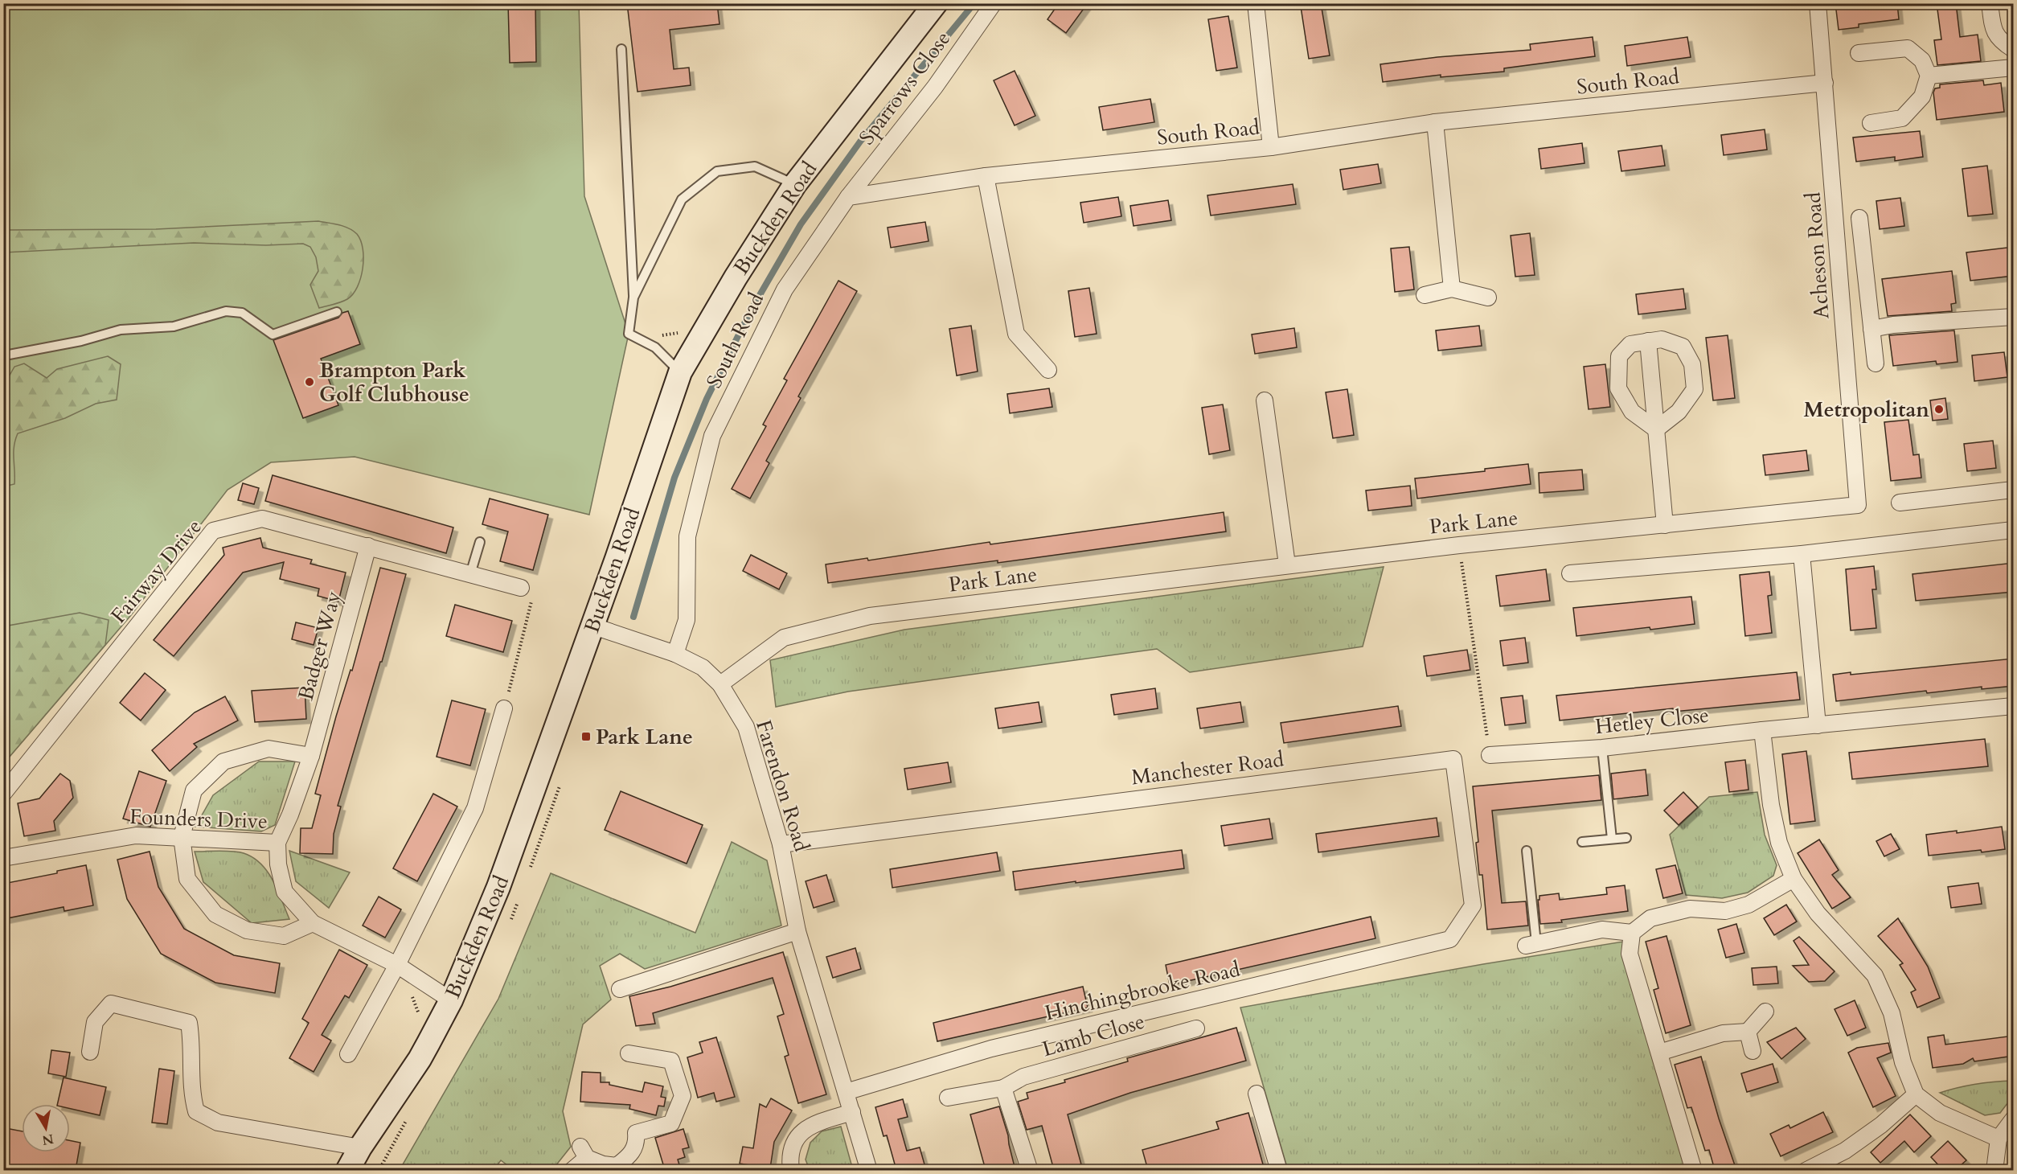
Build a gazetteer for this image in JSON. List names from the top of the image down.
{
  "streets": {
    "main road": ["Buckden Road"],
    "street": [
      "South Road",
      "Sparrows Close",
      "Acheson Road",
      "Park Lane",
      "Fairway Drive",
      "Badger Way",
      "Hetley Close",
      "Manchester Road",
      "Farendon Road",
      "Founders Drive",
      "Hinchingbrooke Road",
      "Lamb Close"
    ]
  },
  "crossings": [
    ["South Road", "Sparrows Close"],
    ["South Road", "Acheson Road"],
    ["South Road", "Farendon Road"],
    ["Buckden Road", "Badger Way"],
    ["Buckden Road", "Farendon Road"],
    ["Acheson Road", "Park Lane"],
    ["Park Lane", "Farendon Road"],
    ["Fairway Drive", "Badger Way"],
    ["Badger Way", "Founders Drive"],
    ["Manchester Road", "Farendon Road"],
    ["Manchester Road", "Hinchingbrooke Road"],
    ["Farendon Road", "Hinchingbrooke Road"]
  ],
  "places": {
    "other": ["Brampton Park Golf Clubhouse", "Metropolitan"],
    "transit": ["Park Lane"]
  },
  "north": "bottom"
}
